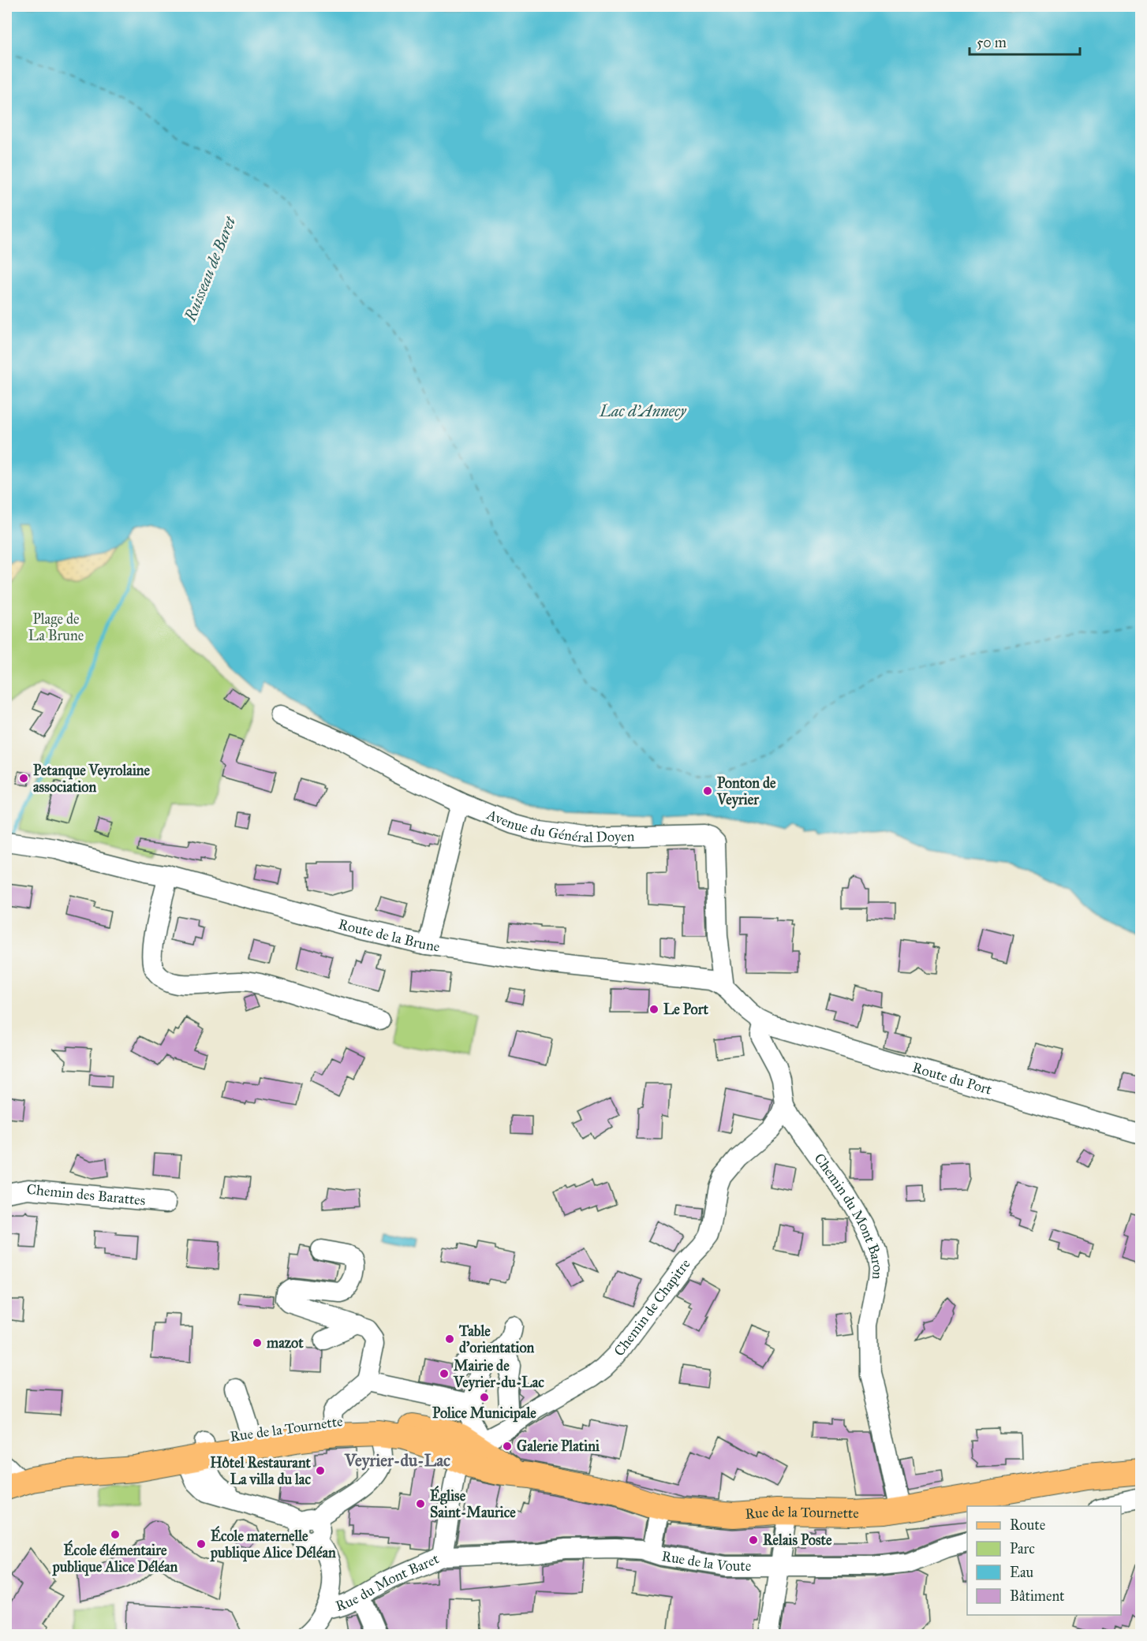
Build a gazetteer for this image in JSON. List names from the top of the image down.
{
  "streets": {
    "main road": ["Rue de la Tournette"],
    "street": [
      "Avenue du Général Doyen",
      "Route de la Brune",
      "Route du Port",
      "Chemin des Barattes",
      "Chemin du Mont Baron",
      "Chemin de Chapitre",
      "Rue de la Voute",
      "Rue du Mont Baret"
    ]
  },
  "crossings": [
    ["Avenue du Général Doyen", "Route de la Brune"],
    ["Route de la Brune", "Route du Port"],
    ["Route de la Brune", "Chemin du Mont Baron"],
    ["Route du Port", "Chemin du Mont Baron"],
    ["Chemin du Mont Baron", "Chemin de Chapitre"],
    ["Chemin du Mont Baron", "Rue de la Tournette"],
    ["Chemin de Chapitre", "Rue de la Tournette"],
    ["Chemin de Chapitre", "Rue du Mont Baret"],
    ["Rue de la Tournette", "Rue du Mont Baret"],
    ["Rue de la Voute", "Rue du Mont Baret"]
  ],
  "districts": ["Veyrier-du-Lac"],
  "water": ["Ruisseau de Baret", "Lac d'Annecy"],
  "parks": ["Plage de La Brune"],
  "places": [
    "Petanque Veyrolaine association",
    "Ponton de Veyrier",
    "Le Port",
    "Table d'orientation",
    "mazot",
    "Mairie de Veyrier-du-Lac",
    "Police Municipale",
    "Galerie Platini",
    "Hôtel Restaurant La villa du lac",
    "Église Saint-Maurice",
    "École élémentaire publique Alice Déléan",
    "Relais Poste",
    "École maternelle publique Alice Déléan"
  ],
  "legend": [
    "Route",
    "Parc",
    "Eau",
    "Bâtiment"
  ],
  "scale_bar": "50 m"
}
